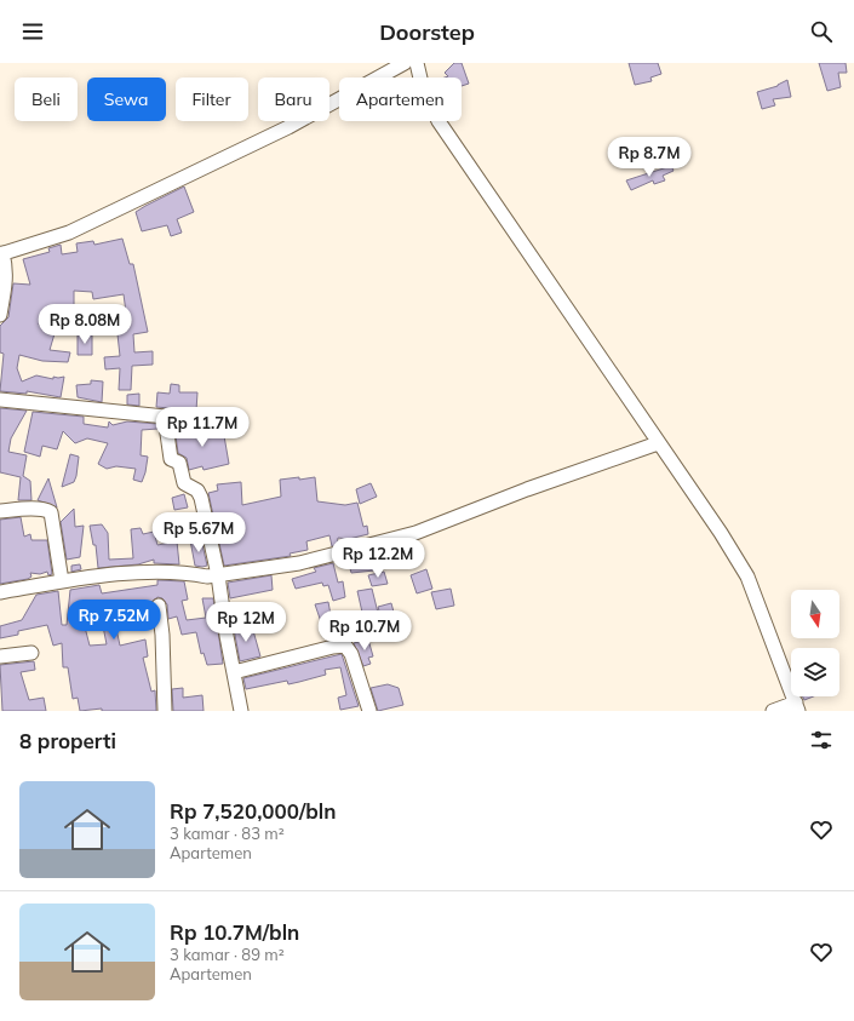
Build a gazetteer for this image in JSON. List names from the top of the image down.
{
  "north": "bottom",
  "page": {
    "header": "Doorstep",
    "chip": [
      "Beli",
      "Sewa",
      "Filter",
      "Baru",
      "Apartemen"
    ],
    "price": [
      "Rp 8.7M",
      "Rp 8.08M",
      "Rp 11.7M",
      "Rp 5.67M",
      "Rp 12.2M",
      "Rp 7.52M",
      "Rp 12M",
      "Rp 10.7M"
    ],
    "heading": "8 properti",
    "list": [
      {
        "name": "Rp 7,520,000/bln",
        "note": "3 kamar · 83 m² · Apartemen"
      },
      {
        "name": "Rp 10.7M/bln",
        "note": "3 kamar · 89 m² · Apartemen"
      }
    ]
  }
}
